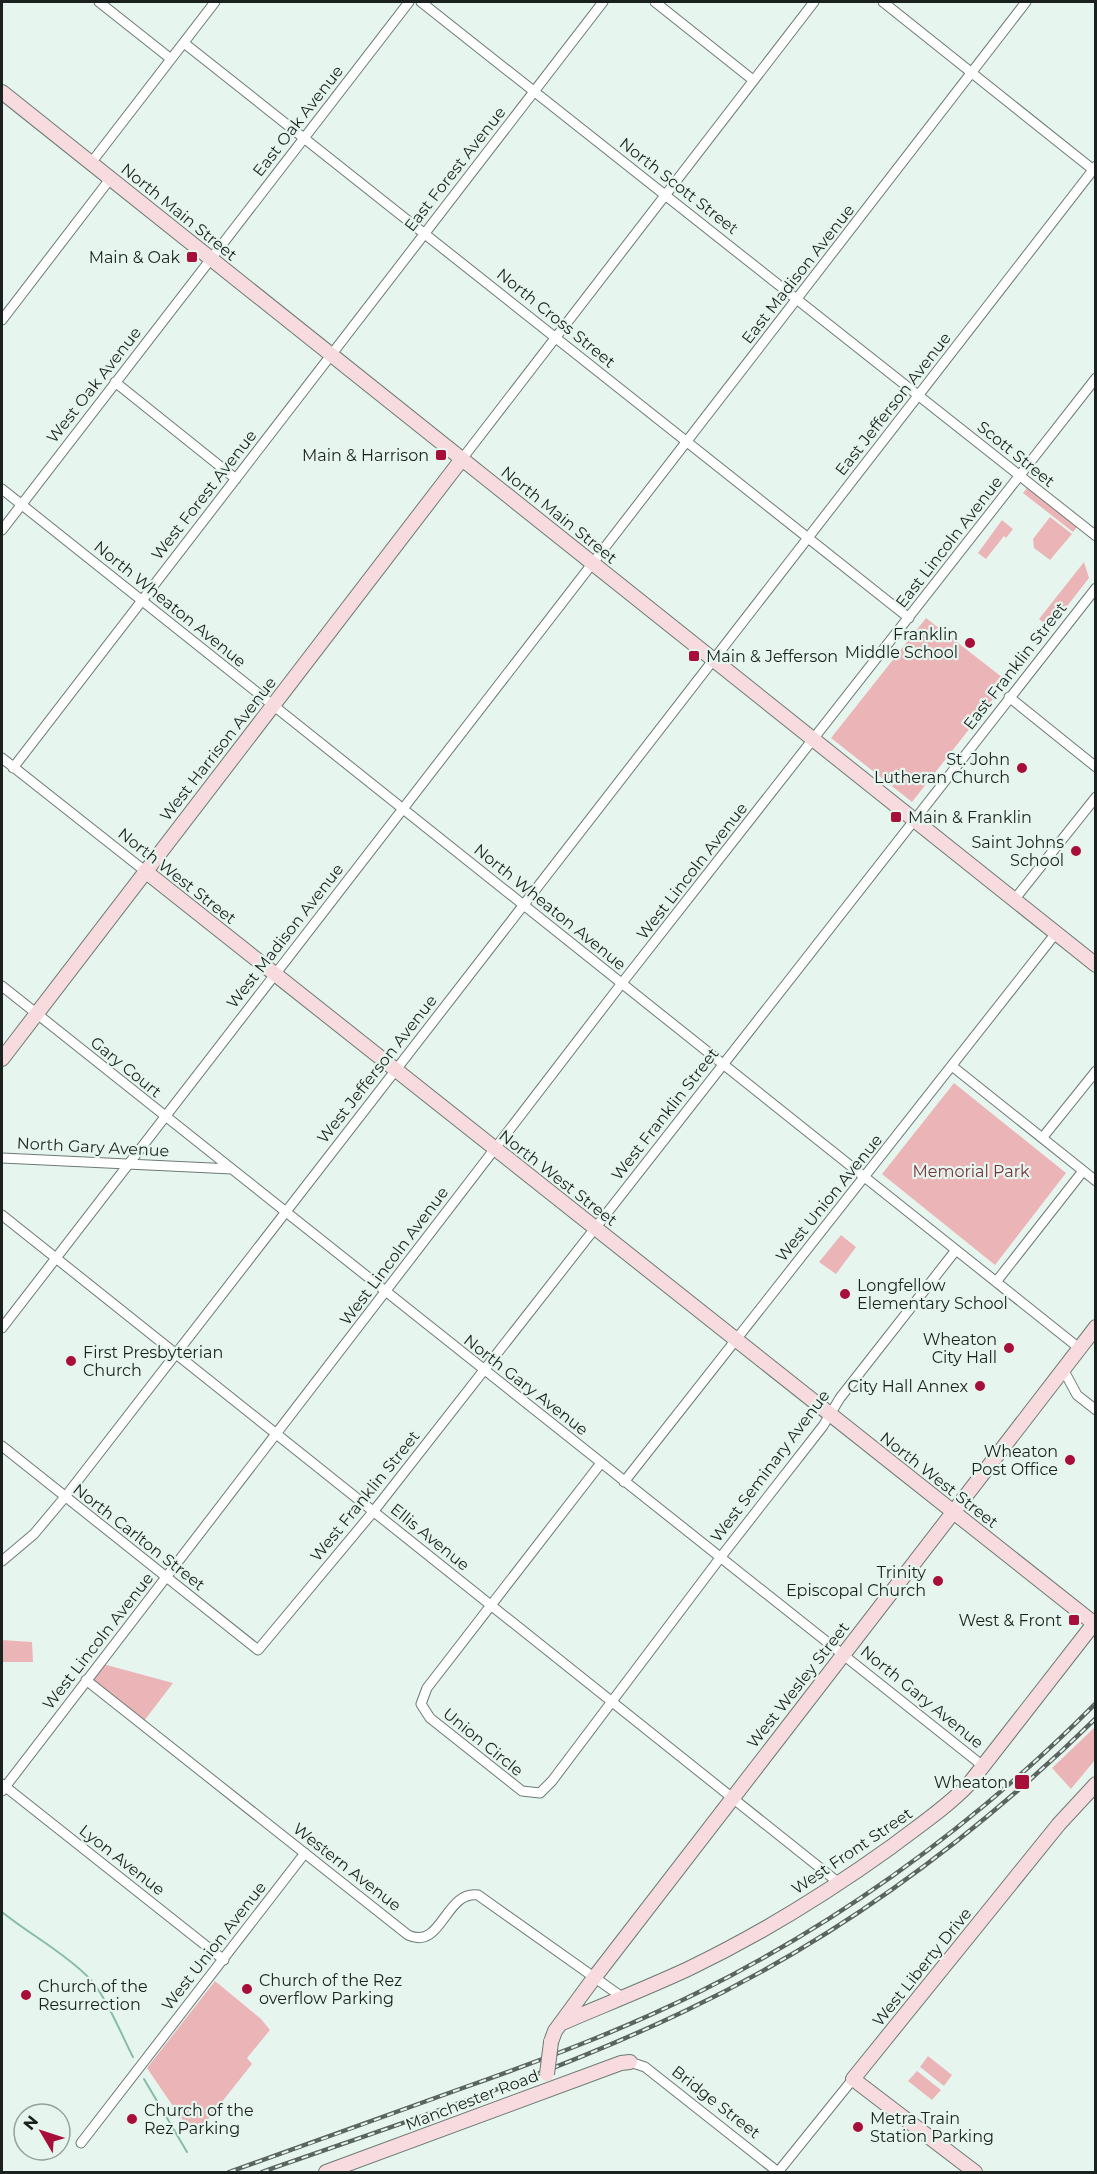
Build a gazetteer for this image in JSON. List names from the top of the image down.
{
  "streets": {
    "street": [
      "East Oak Avenue",
      "East Forest Avenue",
      "North Scott Street",
      "North Main Street",
      "East Madison Avenue",
      "North Cross Street",
      "West Oak Avenue",
      "East Jefferson Avenue",
      "Scott Street",
      "West Forest Avenue",
      "East Lincoln Avenue",
      "North Wheaton Avenue",
      "East Franklin Street",
      "West Harrison Avenue",
      "West Lincoln Avenue",
      "North West Street",
      "West Madison Avenue",
      "Gary Court",
      "West Jefferson Avenue",
      "West Franklin Street",
      "North Gary Avenue",
      "West Union Avenue",
      "West Seminary Avenue",
      "North Carlton Street",
      "Ellis Avenue",
      "West Wesley Street",
      "Union Circle",
      "West Front Street",
      "Lyon Avenue",
      "Western Avenue",
      "West Liberty Drive",
      "Manchester Road",
      "Bridge Street"
    ]
  },
  "crossings": [
    ["East Oak Avenue", "North Main Street"],
    ["East Oak Avenue", "North Cross Street"],
    ["East Oak Avenue", "West Oak Avenue"],
    ["East Forest Avenue", "North Scott Street"],
    ["East Forest Avenue", "North Main Street"],
    ["East Forest Avenue", "North Cross Street"],
    ["East Forest Avenue", "West Forest Avenue"],
    ["North Scott Street", "East Madison Avenue"],
    ["North Scott Street", "East Jefferson Avenue"],
    ["North Scott Street", "Scott Street"],
    ["North Main Street", "East Madison Avenue"],
    ["North Main Street", "West Oak Avenue"],
    ["North Main Street", "East Jefferson Avenue"],
    ["North Main Street", "West Forest Avenue"],
    ["North Main Street", "East Lincoln Avenue"],
    ["North Main Street", "East Franklin Street"],
    ["North Main Street", "West Harrison Avenue"],
    ["North Main Street", "West Lincoln Avenue"],
    ["North Main Street", "West Madison Avenue"],
    ["North Main Street", "West Jefferson Avenue"],
    ["North Main Street", "West Franklin Street"],
    ["North Main Street", "West Union Avenue"],
    ["East Madison Avenue", "North Cross Street"],
    ["East Madison Avenue", "West Madison Avenue"],
    ["North Cross Street", "East Jefferson Avenue"],
    ["North Cross Street", "East Lincoln Avenue"],
    ["West Oak Avenue", "North Wheaton Avenue"],
    ["East Jefferson Avenue", "Scott Street"],
    ["East Jefferson Avenue", "West Jefferson Avenue"],
    ["Scott Street", "East Lincoln Avenue"],
    ["West Forest Avenue", "North Wheaton Avenue"],
    ["West Forest Avenue", "North West Street"],
    ["East Lincoln Avenue", "West Lincoln Avenue"],
    ["North Wheaton Avenue", "West Harrison Avenue"],
    ["North Wheaton Avenue", "West Lincoln Avenue"],
    ["North Wheaton Avenue", "West Madison Avenue"],
    ["North Wheaton Avenue", "West Jefferson Avenue"],
    ["North Wheaton Avenue", "West Franklin Street"],
    ["North Wheaton Avenue", "West Union Avenue"],
    ["North Wheaton Avenue", "West Seminary Avenue"],
    ["North Wheaton Avenue", "West Wesley Street"],
    ["East Franklin Street", "West Franklin Street"],
    ["West Harrison Avenue", "North West Street"],
    ["West Harrison Avenue", "Gary Court"],
    ["West Lincoln Avenue", "North West Street"],
    ["West Lincoln Avenue", "North Gary Avenue"],
    ["West Lincoln Avenue", "North Carlton Street"],
    ["West Lincoln Avenue", "Ellis Avenue"],
    ["West Lincoln Avenue", "Lyon Avenue"],
    ["West Lincoln Avenue", "Western Avenue"],
    ["North West Street", "West Madison Avenue"],
    ["North West Street", "West Jefferson Avenue"],
    ["North West Street", "West Franklin Street"],
    ["North West Street", "West Union Avenue"],
    ["North West Street", "West Seminary Avenue"],
    ["North West Street", "West Wesley Street"],
    ["North West Street", "West Front Street"],
    ["West Madison Avenue", "Gary Court"],
    ["West Madison Avenue", "North Gary Avenue"],
    ["West Madison Avenue", "Ellis Avenue"],
    ["Gary Court", "North Gary Avenue"],
    ["West Jefferson Avenue", "North Gary Avenue"],
    ["West Jefferson Avenue", "North Carlton Street"],
    ["West Jefferson Avenue", "Ellis Avenue"],
    ["West Franklin Street", "North Gary Avenue"],
    ["West Franklin Street", "North Carlton Street"],
    ["West Franklin Street", "Ellis Avenue"],
    ["North Gary Avenue", "West Union Avenue"],
    ["North Gary Avenue", "West Seminary Avenue"],
    ["North Gary Avenue", "West Wesley Street"],
    ["North Gary Avenue", "West Front Street"],
    ["West Union Avenue", "Lyon Avenue"],
    ["West Union Avenue", "Western Avenue"],
    ["West Seminary Avenue", "Ellis Avenue"],
    ["West Seminary Avenue", "Union Circle"],
    ["Ellis Avenue", "West Wesley Street"],
    ["Ellis Avenue", "Union Circle"],
    ["Ellis Avenue", "West Front Street"],
    ["West Wesley Street", "West Front Street"],
    ["West Wesley Street", "Western Avenue"],
    ["West Liberty Drive", "Bridge Street"],
    ["Manchester Road", "Bridge Street"]
  ],
  "parks": ["Memorial Park"],
  "places": {
    "transit": [
      "Main & Oak",
      "Main & Harrison",
      "Main & Jefferson",
      "Main & Franklin",
      "West & Front",
      "Wheaton"
    ],
    "other": [
      "Franklin Middle School",
      "St. John Lutheran Church",
      "Saint Johns School",
      "Longfellow Elementary School",
      "Wheaton City Hall",
      "First Presbyterian Church",
      "City Hall Annex",
      "Wheaton Post Office",
      "Trinity Episcopal Church",
      "Church of the Rez overflow Parking",
      "Church of the Resurrection",
      "Church of the Rez Parking",
      "Metra Train Station Parking"
    ]
  },
  "north": "top left"
}
